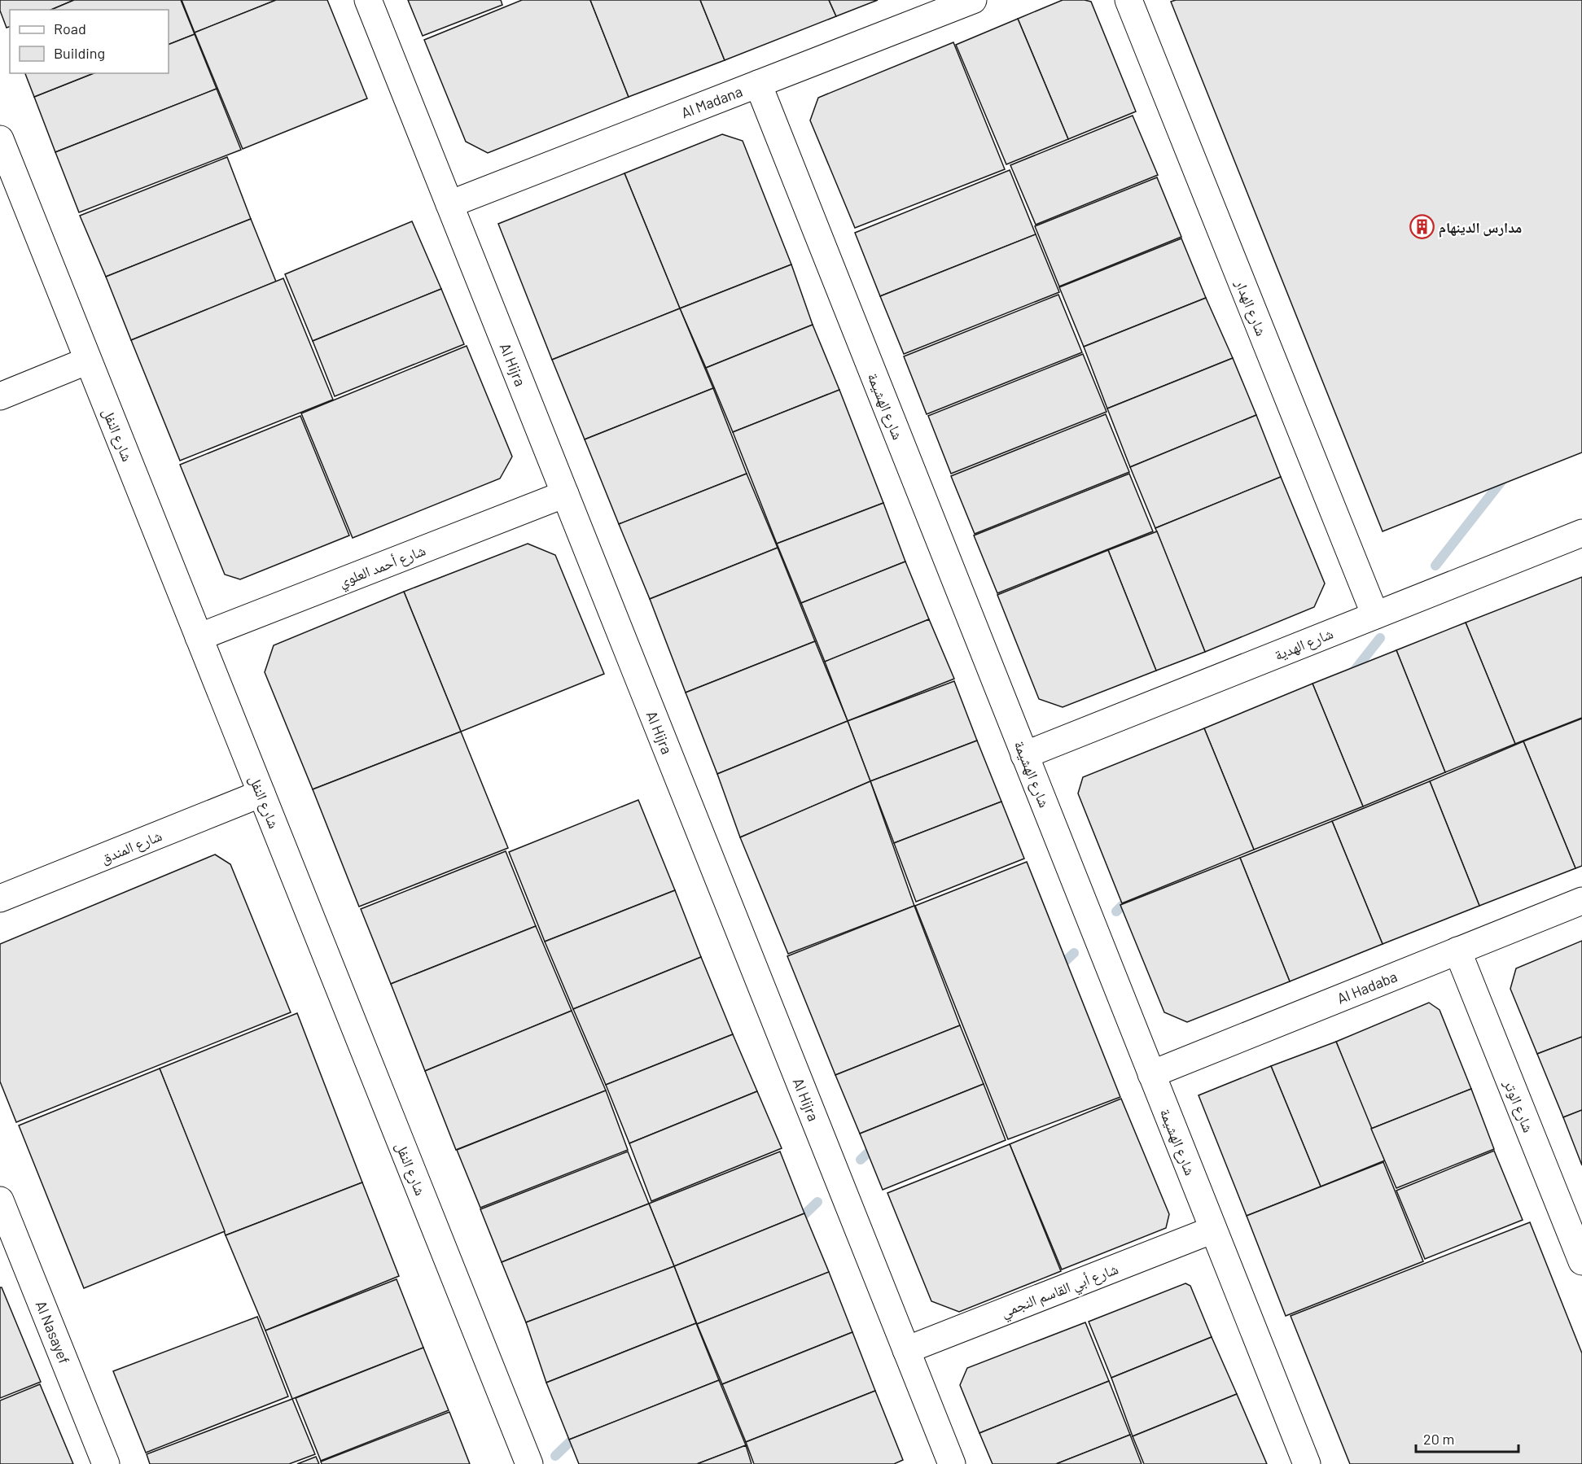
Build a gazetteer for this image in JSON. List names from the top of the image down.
{
  "streets": {
    "street": [
      "Al Madana",
      "شارع الهدار",
      "Al Hijra",
      "شارع الهشيمة",
      "شارع النفل",
      "شارع أحمد العلوي",
      "شارع الهدية",
      "شارع المندق",
      "Al Hadaba",
      "شارع الوتر",
      "شارع أبي القاسم النجمي",
      "Al Nasayef"
    ]
  },
  "crossings": [
    ["Al Madana", "Al Hijra"],
    ["Al Madana", "شارع الهشيمة"],
    ["شارع الهدار", "شارع الهدية"],
    ["Al Hijra", "شارع أحمد العلوي"],
    ["Al Hijra", "شارع أبي القاسم النجمي"],
    ["شارع الهشيمة", "شارع الهدية"],
    ["شارع الهشيمة", "Al Hadaba"],
    ["شارع الهشيمة", "شارع أبي القاسم النجمي"],
    ["شارع النفل", "شارع أحمد العلوي"],
    ["شارع النفل", "شارع المندق"],
    ["Al Hadaba", "شارع الوتر"]
  ],
  "places": {
    "building": ["مدارس الدينهام"]
  },
  "legend": ["Road", "Building"],
  "scale_bar": "20 m"
}
